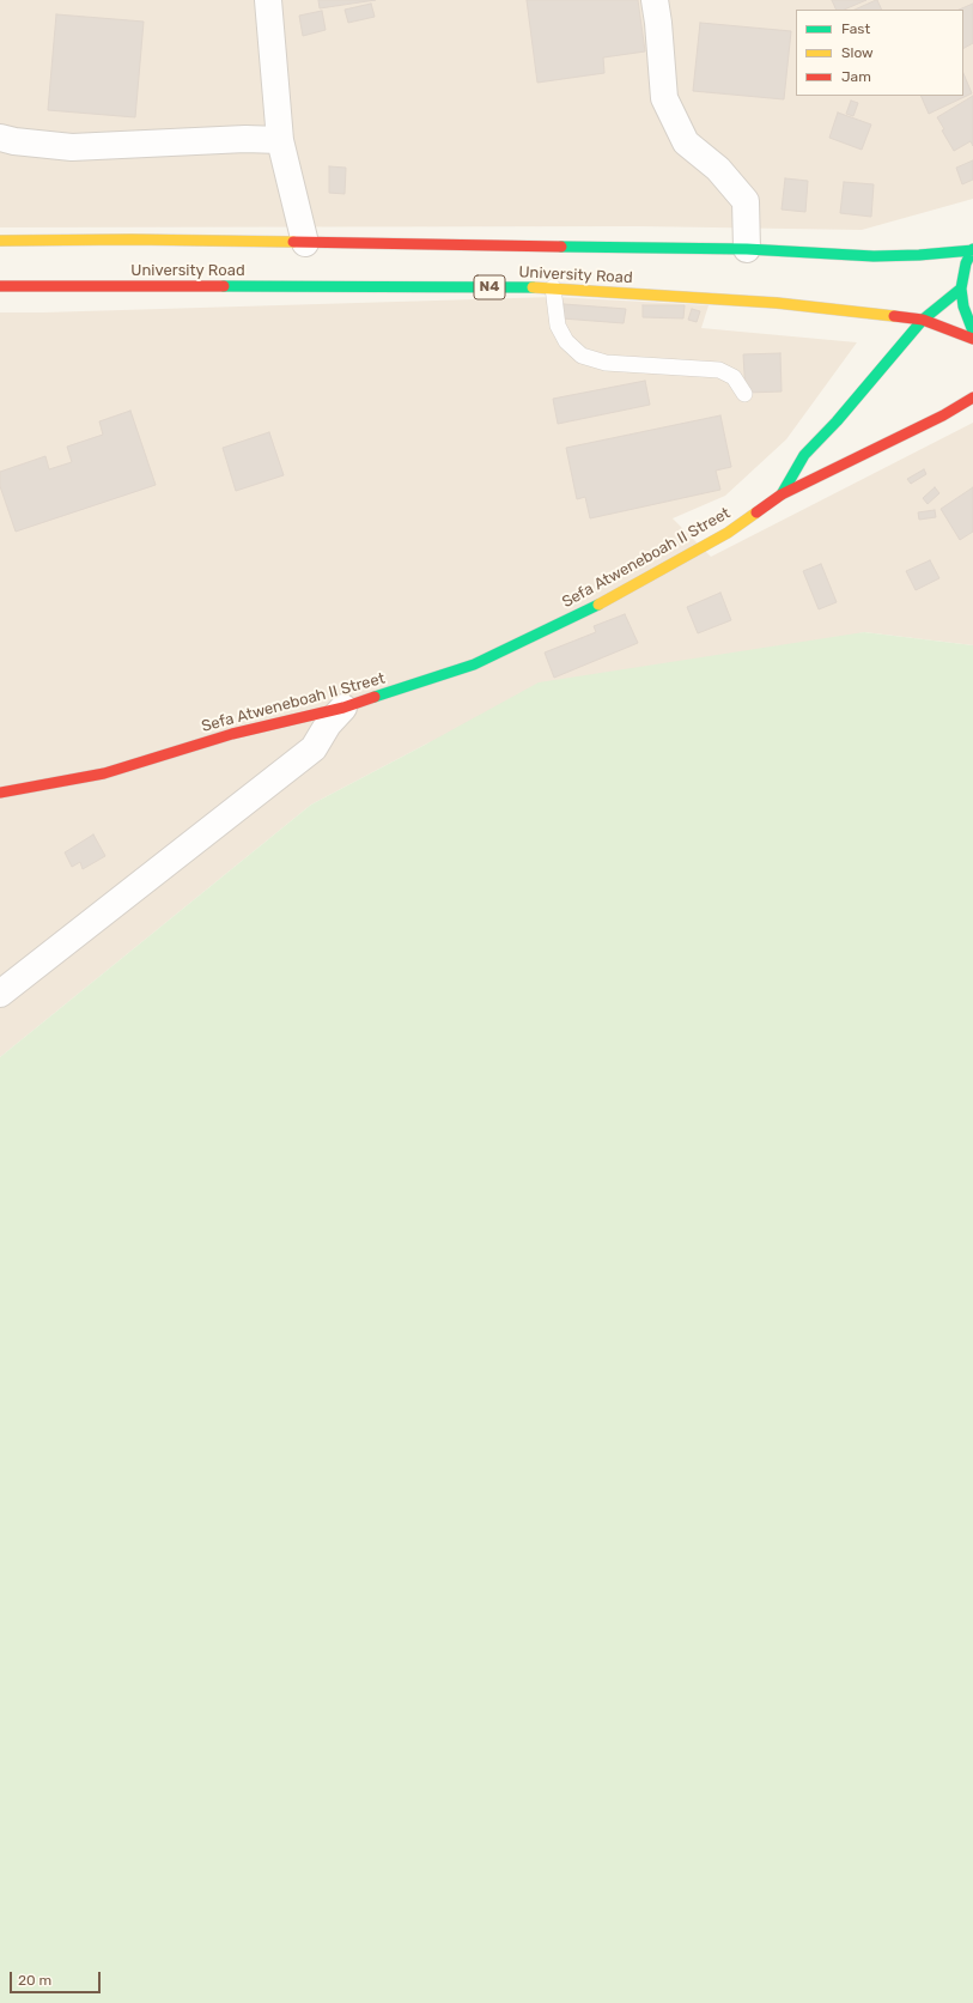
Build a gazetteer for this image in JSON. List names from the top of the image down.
{
  "streets": {
    "main road": ["University Road", "N4", "Sefa Atweneboah II Street"]
  },
  "crossings": [
    ["University Road", "Sefa Atweneboah II Street"]
  ],
  "legend": ["Fast", "Slow", "Jam"],
  "scale_bar": "20 m"
}
